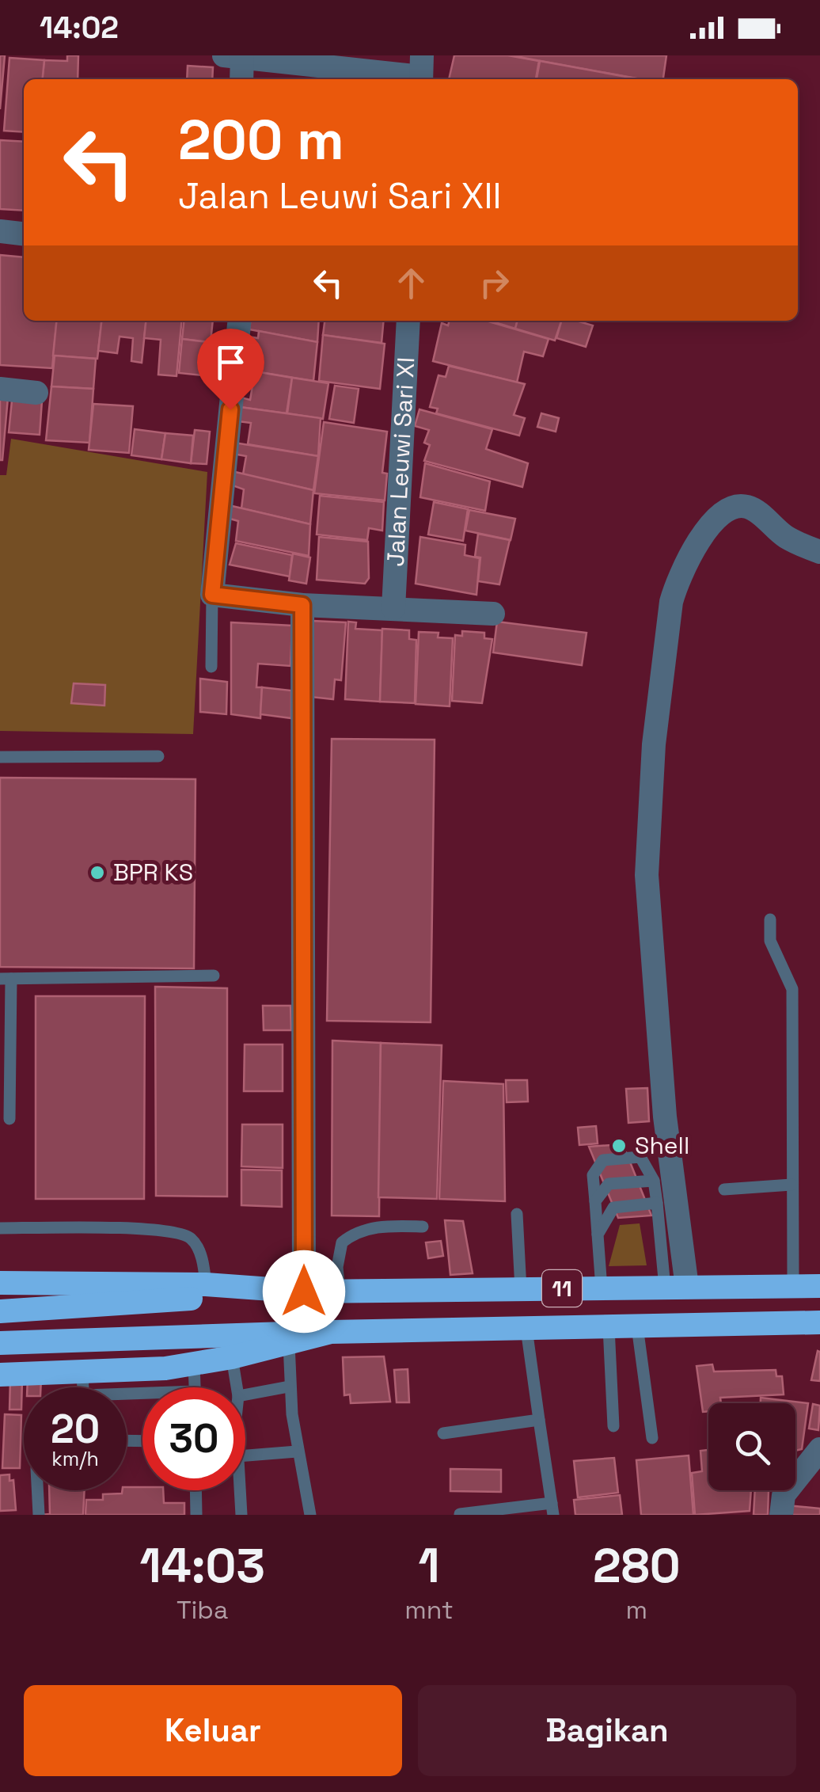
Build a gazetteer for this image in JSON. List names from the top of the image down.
{
  "streets": {
    "highway": ["11"],
    "street": ["Jalan Leuwi Sari XI"]
  },
  "places": ["BPR KS", "Shell"],
  "page": {
    "status": "14:02",
    "turn": ["200 m", "Jalan Leuwi Sari XII"],
    "speed": "20 km/h",
    "limit": "30",
    "eta": [
      "14:03",
      "Tiba",
      "1",
      "mnt",
      "280",
      "m"
    ],
    "buttons": ["Keluar", "Bagikan"]
  }
}
